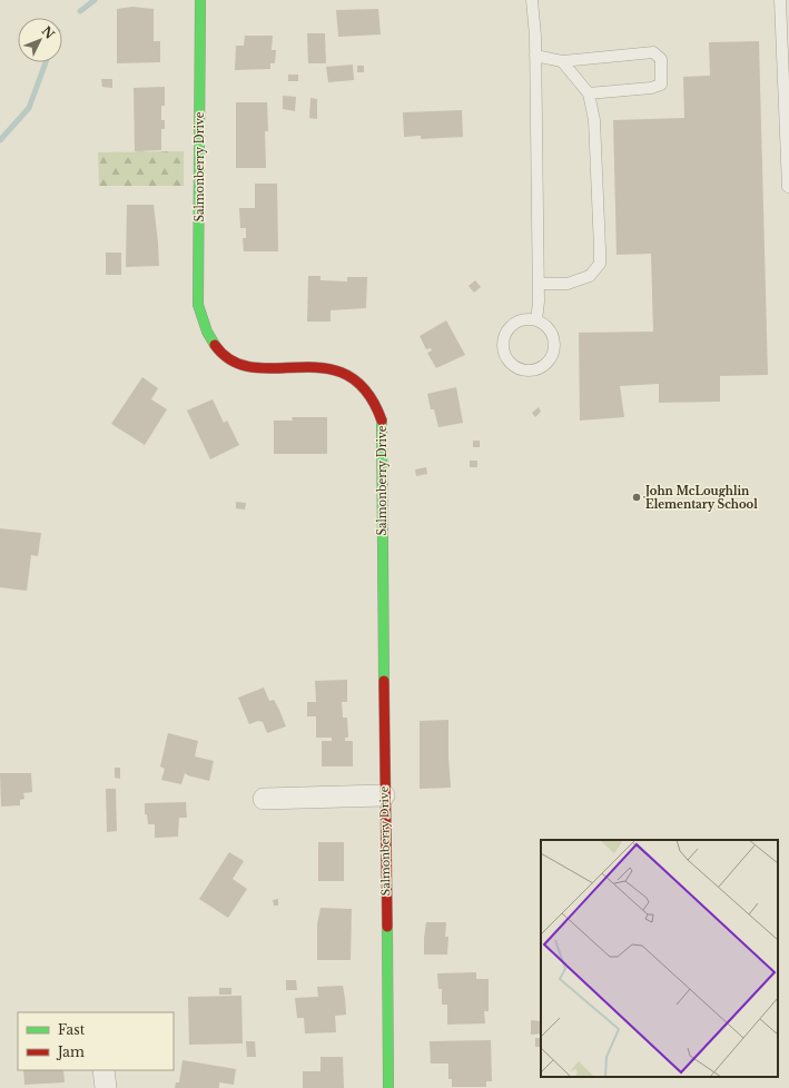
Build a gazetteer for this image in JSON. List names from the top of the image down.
{
  "streets": {
    "street": ["Salmonberry Drive"]
  },
  "places": ["John McLoughlin Elementary School"],
  "legend": ["Fast", "Jam"],
  "north": "top right"
}
